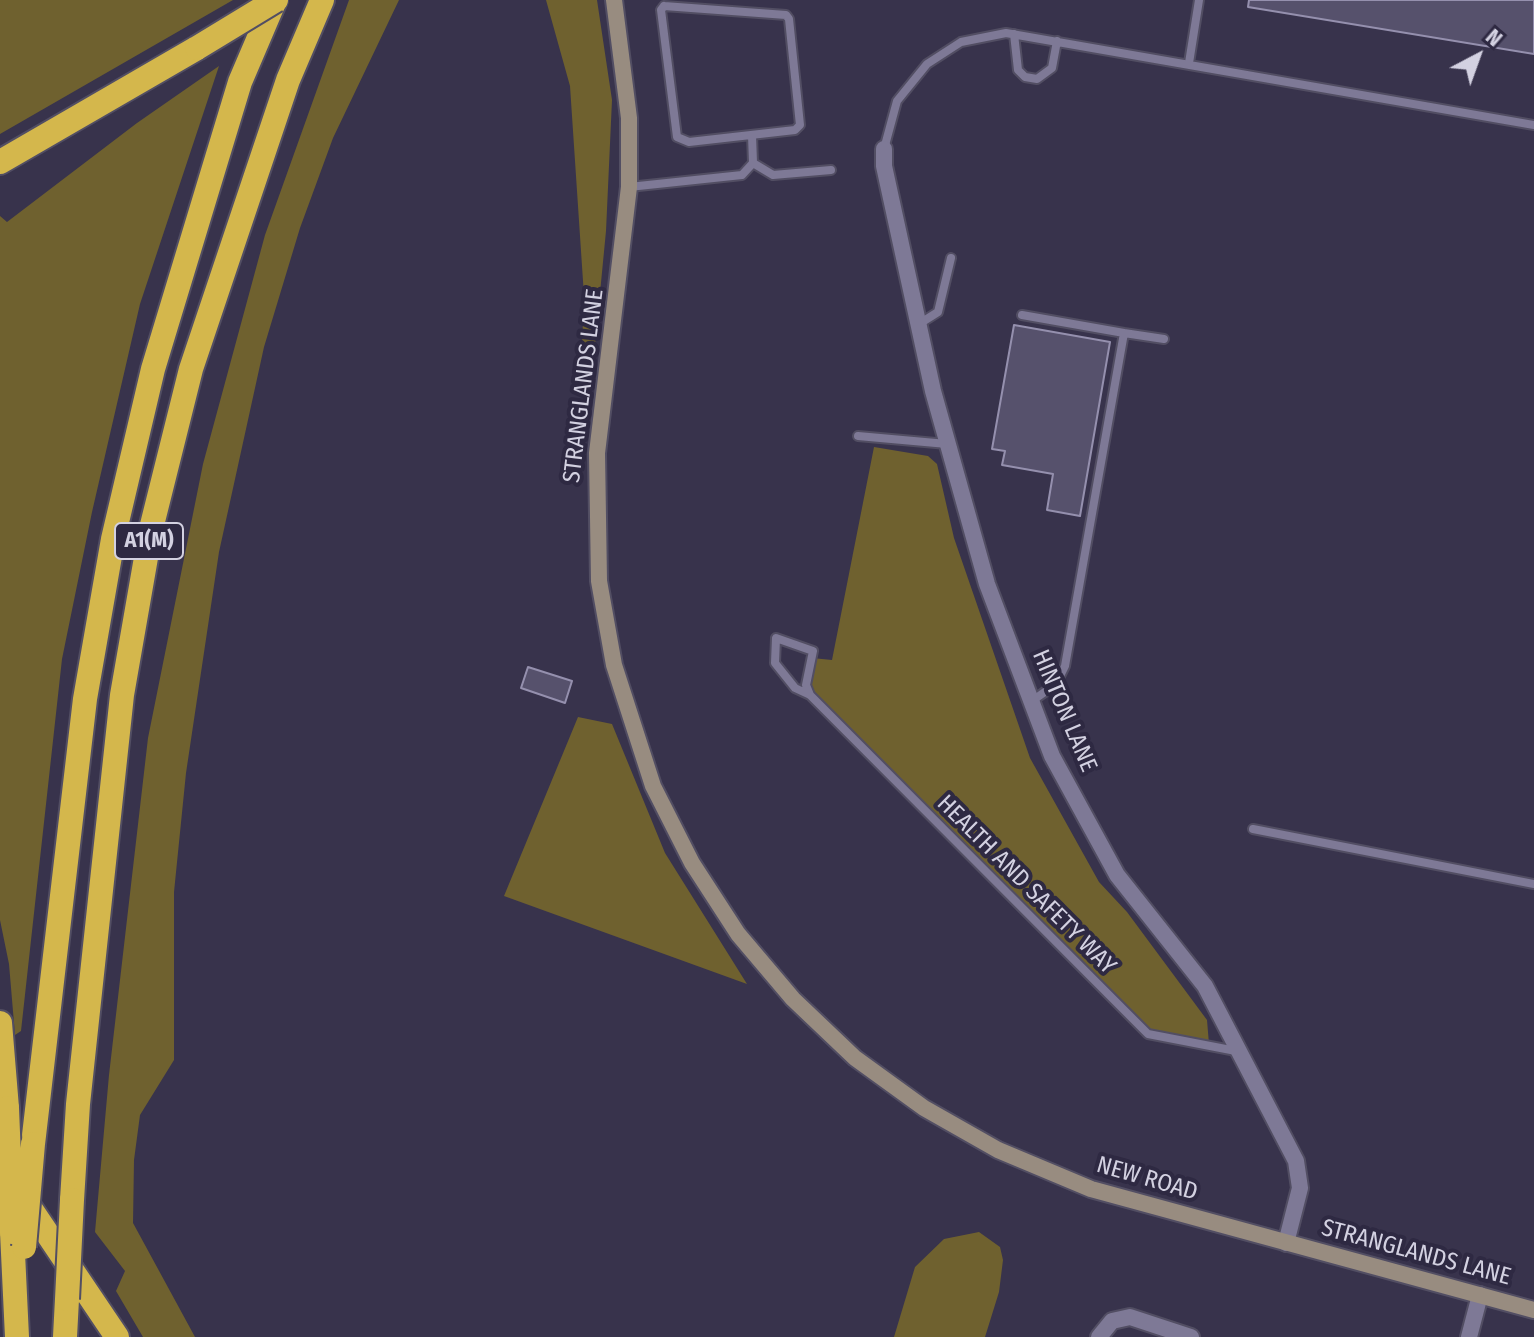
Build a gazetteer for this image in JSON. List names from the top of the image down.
{
  "streets": {
    "highway": ["A1(M)"],
    "main road": ["STRANGLANDS LANE", "NEW ROAD"],
    "street": ["HINTON LANE"],
    "lane": ["HEALTH AND SAFETY WAY"]
  },
  "crossings": [
    ["STRANGLANDS LANE", "HINTON LANE"],
    ["STRANGLANDS LANE", "NEW ROAD"],
    ["HINTON LANE", "HEALTH AND SAFETY WAY"],
    ["HINTON LANE", "NEW ROAD"]
  ],
  "north": "top right"
}
